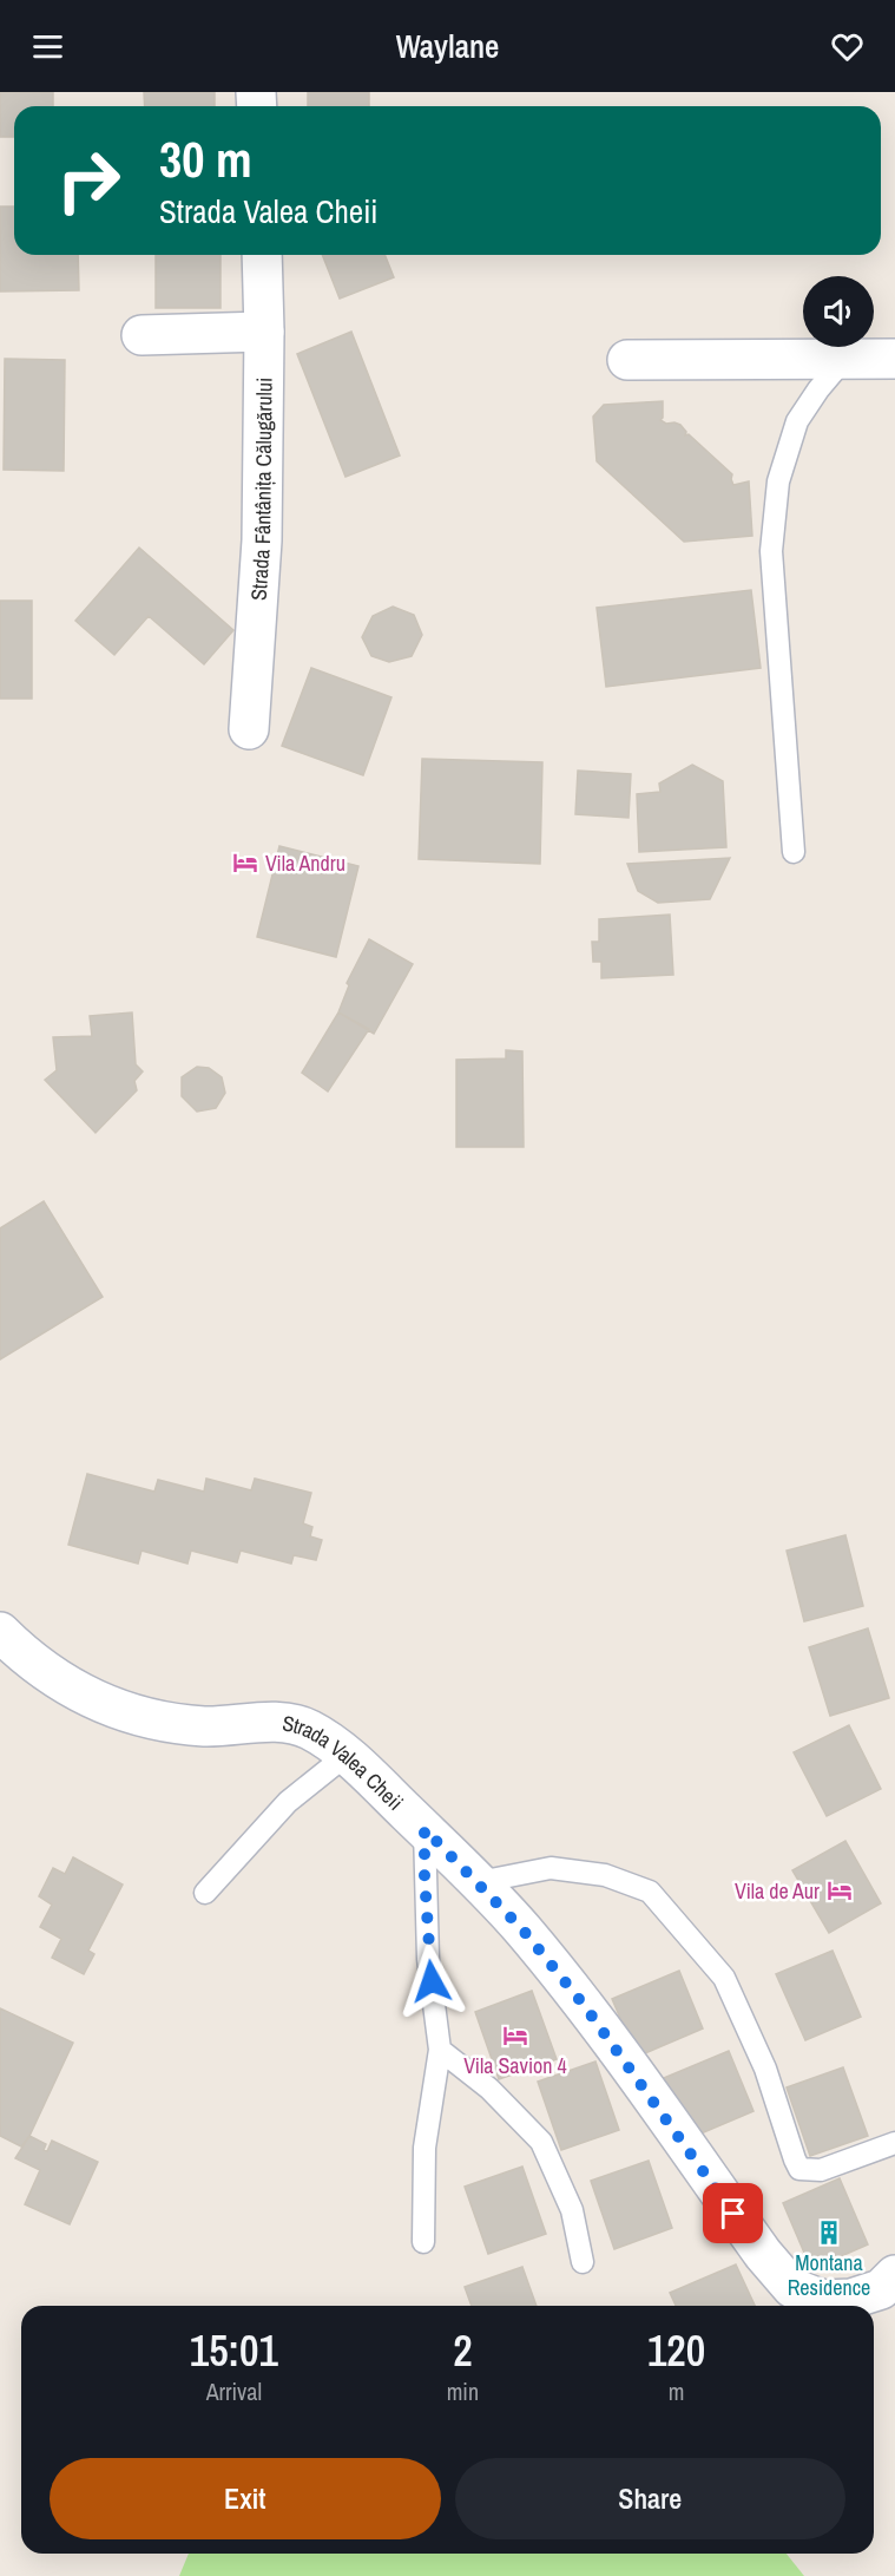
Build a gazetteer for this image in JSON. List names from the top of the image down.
{
  "streets": {
    "street": ["Strada Fântânița Călugărului", "Strada Valea Cheii"]
  },
  "places": {
    "hotel": ["Vila Andru", "Vila de Aur", "Vila Savion 4"],
    "building": ["Montana Residence"]
  },
  "page": {
    "header": "Waylane",
    "turn": ["30 m", "Strada Valea Cheii"],
    "eta": [
      "15:01",
      "Arrival",
      "2",
      "min",
      "120",
      "m"
    ],
    "buttons": ["Exit", "Share"]
  }
}
